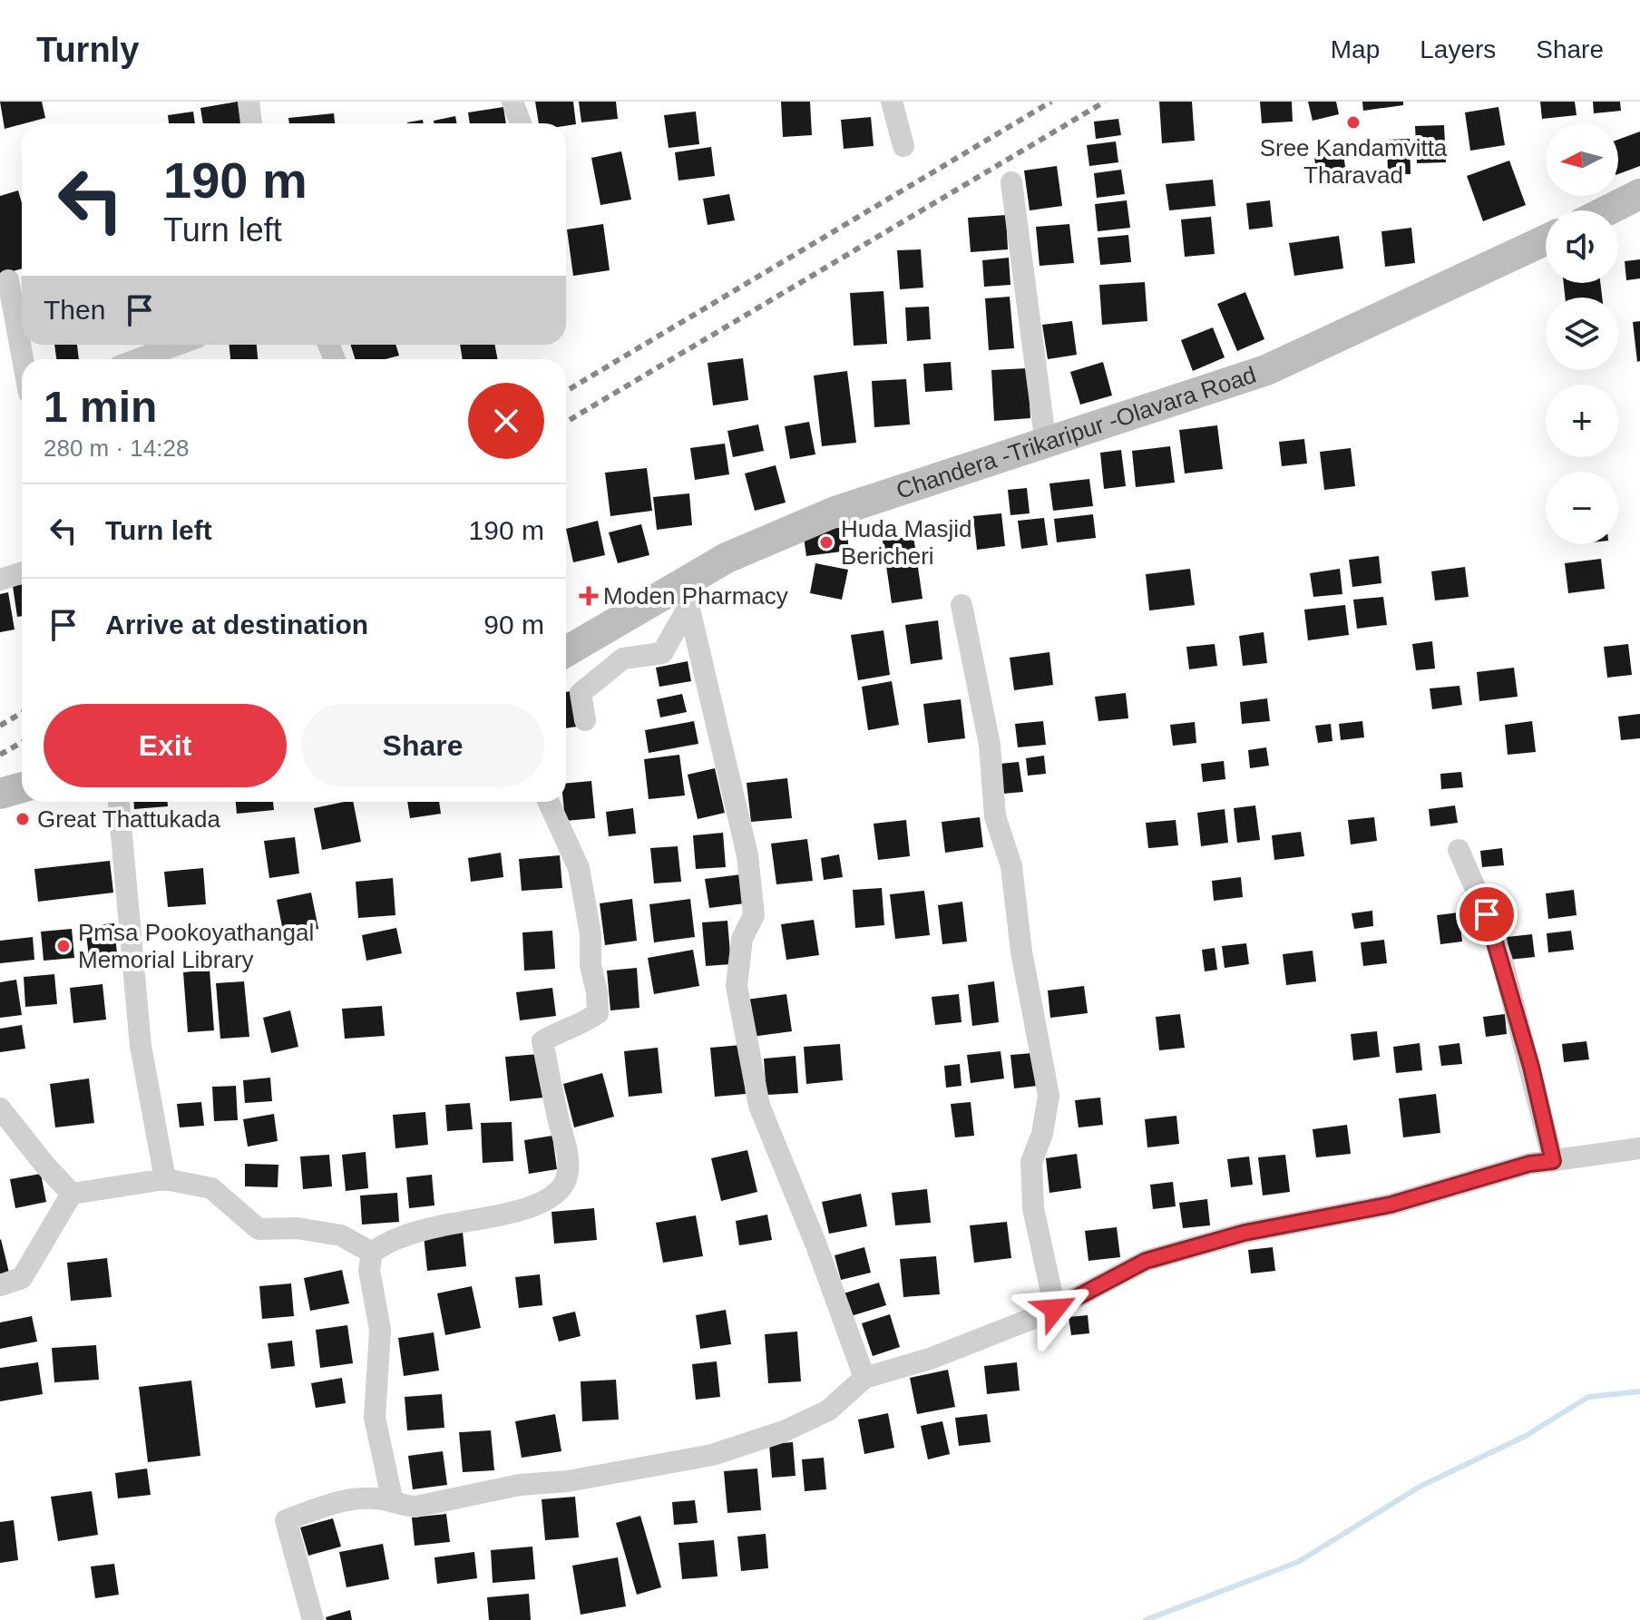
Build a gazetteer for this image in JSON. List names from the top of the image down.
{
  "streets": {
    "main road": ["Chandera -Trikaripur -Olavara Road"]
  },
  "places": {
    "other": [
      "Sree Kandamvitta Tharavad",
      "Huda Masjid Bericheri",
      "Great Thattukada",
      "Pmsa Pookoyathangal Memorial Library"
    ],
    "health": ["Moden Pharmacy"]
  },
  "north": "left",
  "page": {
    "header": "Turnly",
    "nav": ["Map", "Layers", "Share"],
    "map_buttons": ["+", "−"],
    "turn": ["190 m", "Turn left"],
    "then": "Then",
    "heading": ["1 min", "280 m · 14:28"],
    "list": [
      {
        "name": "Turn left",
        "value": "190 m"
      },
      {
        "name": "Arrive at destination",
        "value": "90 m"
      }
    ],
    "buttons": ["Exit", "Share"]
  }
}
